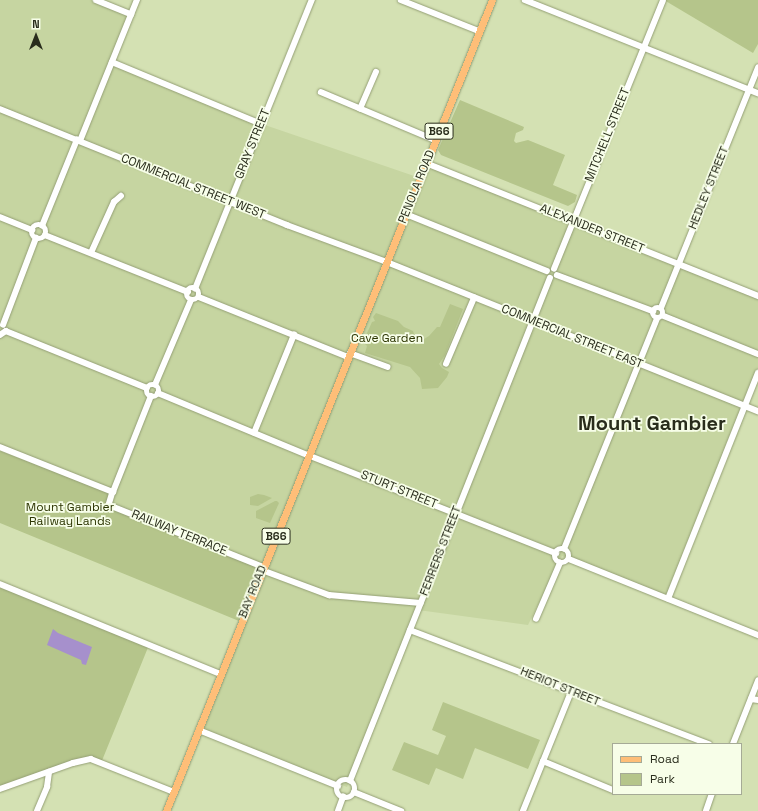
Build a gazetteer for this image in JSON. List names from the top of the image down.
{
  "streets": {
    "main road": ["B66", "PENOLA ROAD", "BAY ROAD"],
    "street": [
      "MITCHELL STREET",
      "GRAY STREET",
      "COMMERCIAL STREET WEST",
      "HEDLEY STREET",
      "ALEXANDER STREET",
      "COMMERCIAL STREET EAST",
      "STURT STREET",
      "RAILWAY TERRACE",
      "FERRERS STREET",
      "HERIOT STREET"
    ]
  },
  "crossings": [
    ["MITCHELL STREET", "ALEXANDER STREET"],
    ["GRAY STREET", "COMMERCIAL STREET WEST"],
    ["COMMERCIAL STREET WEST", "PENOLA ROAD"],
    ["COMMERCIAL STREET WEST", "COMMERCIAL STREET EAST"],
    ["COMMERCIAL STREET WEST", "BAY ROAD"],
    ["PENOLA ROAD", "ALEXANDER STREET"],
    ["PENOLA ROAD", "COMMERCIAL STREET EAST"],
    ["PENOLA ROAD", "BAY ROAD"],
    ["HEDLEY STREET", "ALEXANDER STREET"],
    ["COMMERCIAL STREET EAST", "FERRERS STREET"],
    ["COMMERCIAL STREET EAST", "BAY ROAD"],
    ["STURT STREET", "FERRERS STREET"],
    ["STURT STREET", "BAY ROAD"],
    ["RAILWAY TERRACE", "BAY ROAD"],
    ["FERRERS STREET", "HERIOT STREET"]
  ],
  "districts": ["Mount Gambier"],
  "parks": ["Cave Garden", "Mount Gambier Railway Lands"],
  "legend": ["Road", "Park"],
  "north": "top"
}
